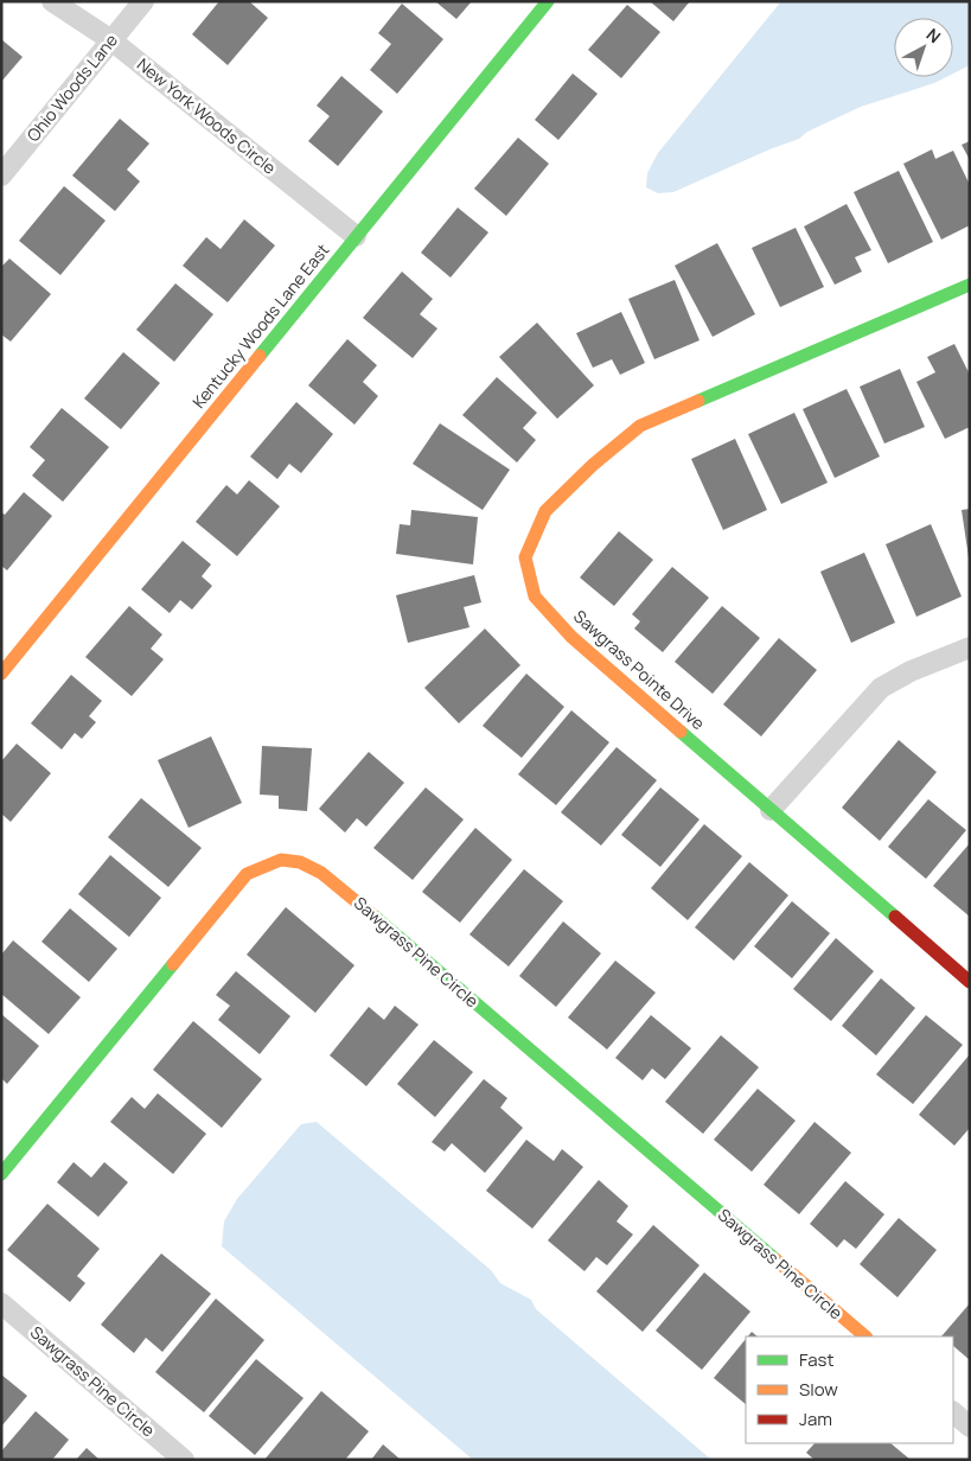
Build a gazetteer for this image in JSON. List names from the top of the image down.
{
  "streets": {
    "street": [
      "Ohio Woods Lane",
      "New York Woods Circle",
      "Kentucky Woods Lane East",
      "Sawgrass Pointe Drive",
      "Sawgrass Pine Circle"
    ]
  },
  "crossings": [
    ["Ohio Woods Lane", "New York Woods Circle"],
    ["New York Woods Circle", "Kentucky Woods Lane East"]
  ],
  "legend": ["Fast", "Slow", "Jam"],
  "north": "top right"
}
